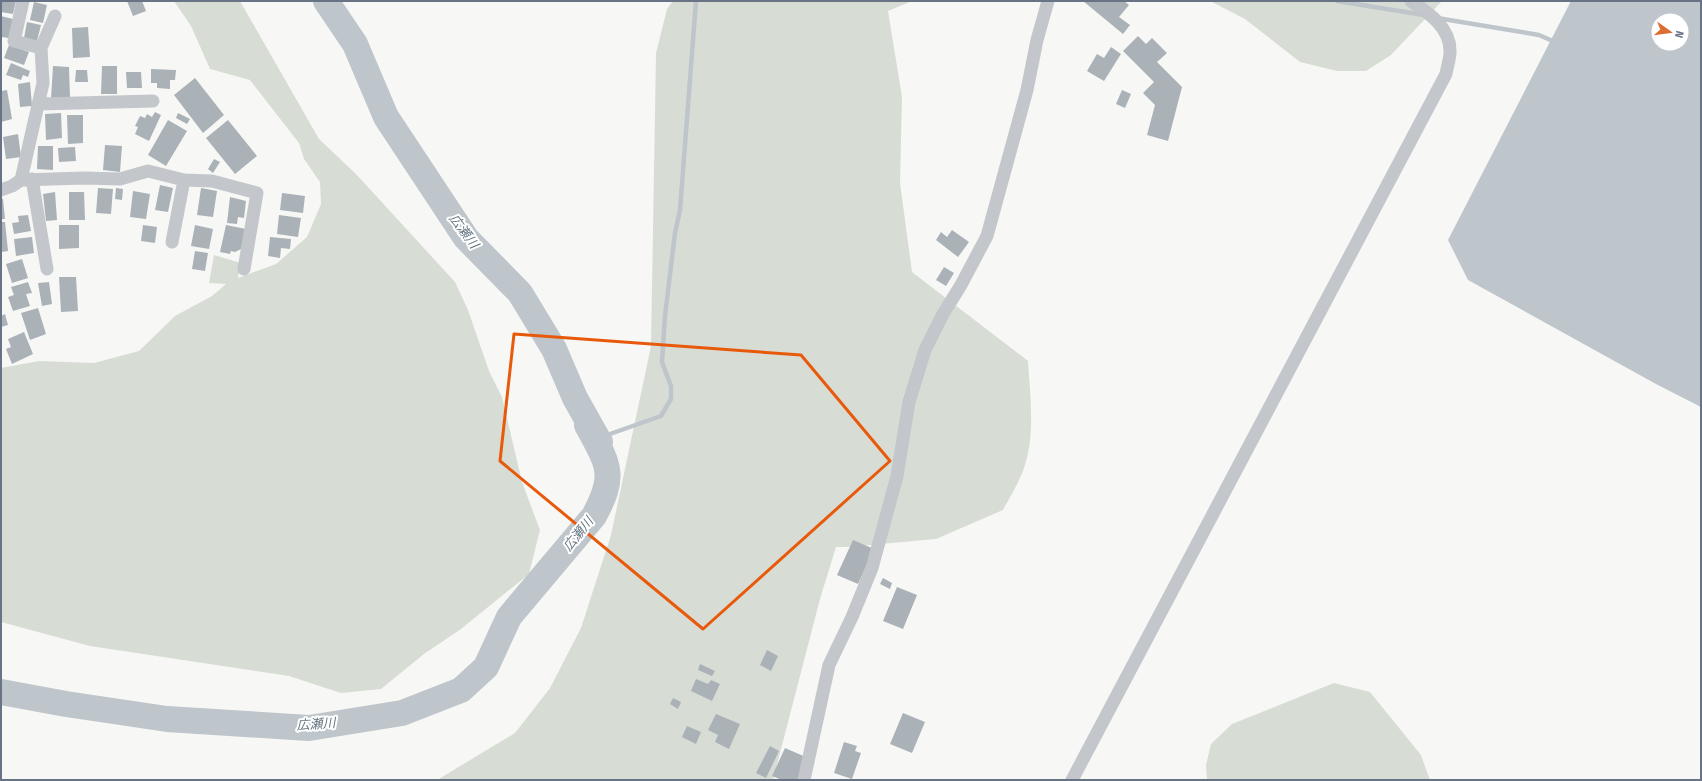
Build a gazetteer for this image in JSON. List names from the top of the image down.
{
  "water": ["広瀬川"],
  "north": "right"
}
